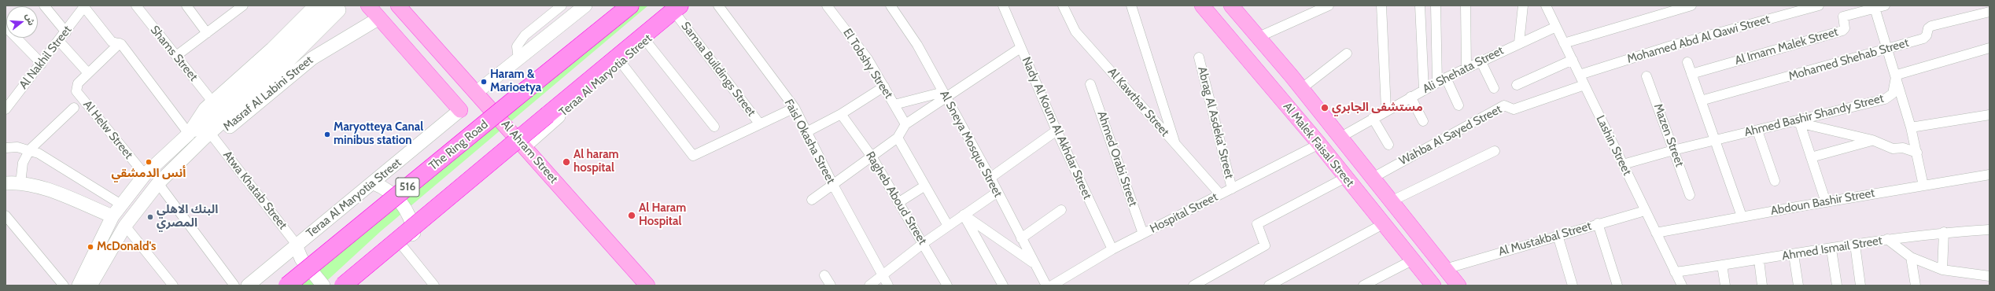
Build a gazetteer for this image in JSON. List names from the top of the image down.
{
  "streets": {
    "highway": ["The Ring Road", "516"],
    "main road": [
      "Teraa Al Maryotia Street",
      "Masraf Al Labini Street",
      "Al Malek Faisal Street",
      "Al Ahram Street"
    ],
    "street": [
      "Mohamed Abd Al Qawi Street",
      "Al Imam Malek Street",
      "Shams Street",
      "Al Nakhil Street",
      "Mohamed Shehab Street",
      "El Tobshy Street",
      "Samaa Buildings Street",
      "Ali Shehata Street",
      "Al Kawthar Street",
      "Ahmed Bashir Shandy Street",
      "Abrag Al Asdeka' Street",
      "Nady Al Koum Al Akhdar Street",
      "Al Helw Street",
      "Wahba Al Sayed Street",
      "Mazen Street",
      "Faisl Okasha Street",
      "Al Sneya Mosque Street",
      "Lashin Street",
      "Ahmed Orabi Street",
      "Atwa Khatab Street",
      "Ragheb Aboud Street",
      "Abdoun Bashir Street",
      "Hospital Street",
      "Al Mustakbal Street",
      "Ahmed Ismail Street"
    ]
  },
  "crossings": [
    ["Mohamed Abd Al Qawi Street", "Lashin Street"],
    ["Samaa Buildings Street", "Teraa Al Maryotia Street"],
    ["Ali Shehata Street", "Al Malek Faisal Street"],
    ["Ali Shehata Street", "Lashin Street"],
    ["Teraa Al Maryotia Street", "Al Ahram Street"],
    ["Teraa Al Maryotia Street", "Atwa Khatab Street"],
    ["Masraf Al Labini Street", "Atwa Khatab Street"],
    ["Al Kawthar Street", "Hospital Street"],
    ["Ahmed Bashir Shandy Street", "Mazen Street"],
    ["Ahmed Bashir Shandy Street", "Lashin Street"],
    ["Abrag Al Asdeka' Street", "Hospital Street"],
    ["Nady Al Koum Al Akhdar Street", "Hospital Street"],
    ["Wahba Al Sayed Street", "Al Malek Faisal Street"],
    ["Wahba Al Sayed Street", "Lashin Street"],
    ["Al Malek Faisal Street", "Hospital Street"],
    ["Al Malek Faisal Street", "Al Mustakbal Street"],
    ["Lashin Street", "Abdoun Bashir Street"],
    ["Lashin Street", "Al Mustakbal Street"],
    ["Lashin Street", "Ahmed Ismail Street"],
    ["Ahmed Orabi Street", "Hospital Street"]
  ],
  "places": [
    "Haram & Marioetya",
    "مستشفى الجابري",
    "Maryotteya Canal minibus station",
    "أنس الدمشقي",
    "Al haram hospital",
    "Al Haram Hospital",
    "البنك الاهلي المصري",
    "McDonald's"
  ],
  "north": "right"
}
